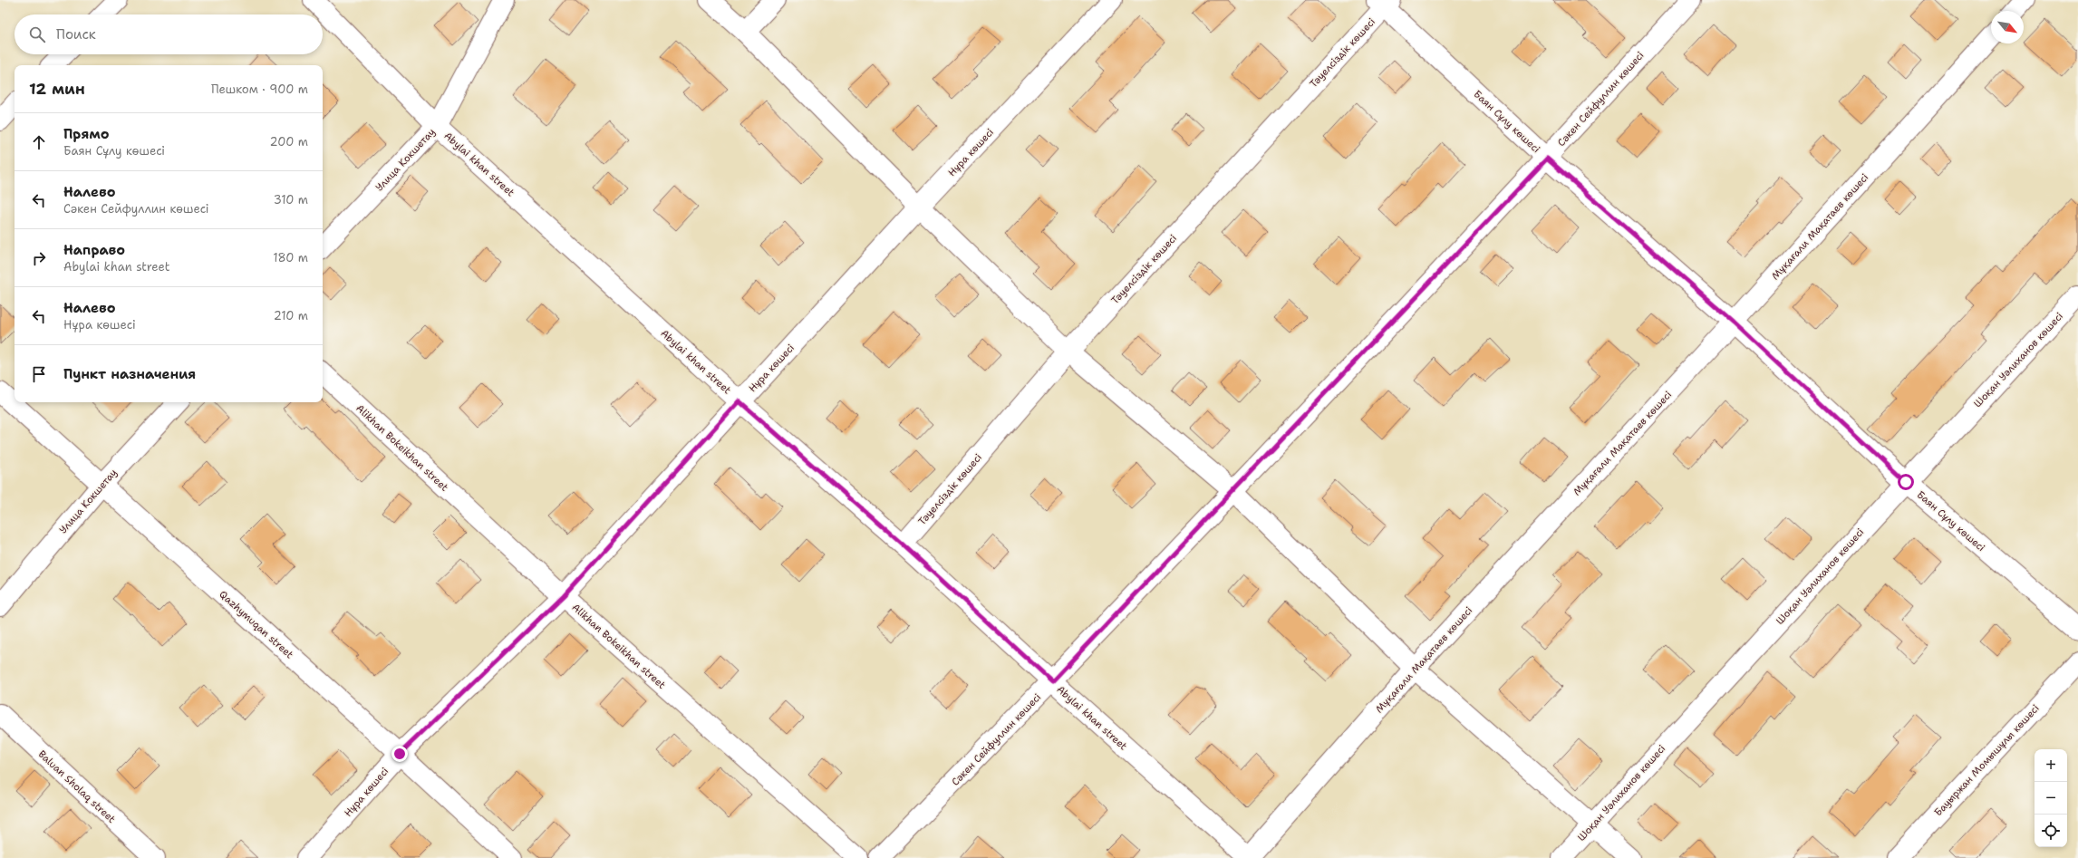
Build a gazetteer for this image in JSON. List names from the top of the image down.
{
  "streets": {
    "street": [
      "Тәуелсіздік көшесі",
      "Сәкен Сейфуллин көшесі",
      "Баян Сұлу көшесі",
      "Нұра көшесі",
      "Улица Кокшетау",
      "Abylai khan street",
      "Мұқағали Мақатаев көшесі",
      "Шоқан Уәлиханов көшесі",
      "Alikhan Bokeikhan street",
      "Qazhymuqan street",
      "Бауыржан Момышұлы көшесі",
      "Baluan Sholaq street"
    ]
  },
  "crossings": [
    ["Тәуелсіздік көшесі", "Баян Сұлу көшесі"],
    ["Тәуелсіздік көшесі", "Abylai khan street"],
    ["Сәкен Сейфуллин көшесі", "Баян Сұлу көшесі"],
    ["Сәкен Сейфуллин көшесі", "Abylai khan street"],
    ["Баян Сұлу көшесі", "Мұқағали Мақатаев көшесі"],
    ["Баян Сұлу көшесі", "Шоқан Уәлиханов көшесі"],
    ["Нұра көшесі", "Abylai khan street"],
    ["Нұра көшесі", "Alikhan Bokeikhan street"],
    ["Нұра көшесі", "Qazhymuqan street"],
    ["Улица Кокшетау", "Abylai khan street"],
    ["Улица Кокшетау", "Qazhymuqan street"],
    ["Abylai khan street", "Мұқағали Мақатаев көшесі"]
  ],
  "north": "bottom right",
  "page": {
    "search": "Поиск",
    "heading": ["12 мин", "Пешком · 900 m"],
    "list": [
      ["Прямо", "Баян Сұлу көшесі", "200 m"],
      ["Налево", "Сәкен Сейфуллин көшесі", "310 m"],
      ["Направо", "Abylai khan street", "180 m"],
      ["Налево", "Нұра көшесі", "210 m"],
      "Пункт назначения"
    ],
    "map_buttons": ["+", "−"]
  }
}
